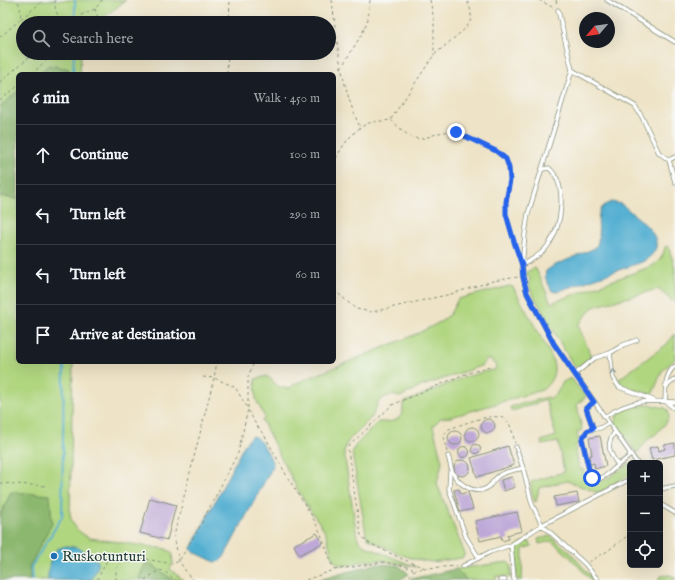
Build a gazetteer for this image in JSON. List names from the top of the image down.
{
  "places": ["Ruskotunturi"],
  "north": "bottom left",
  "page": {
    "search": "Search here",
    "heading": ["6 min", "Walk · 450 m"],
    "list": [
      ["Continue", "100 m"],
      ["Turn left", "290 m"],
      ["Turn left", "60 m"],
      "Arrive at destination"
    ],
    "map_buttons": ["+", "−"]
  }
}
